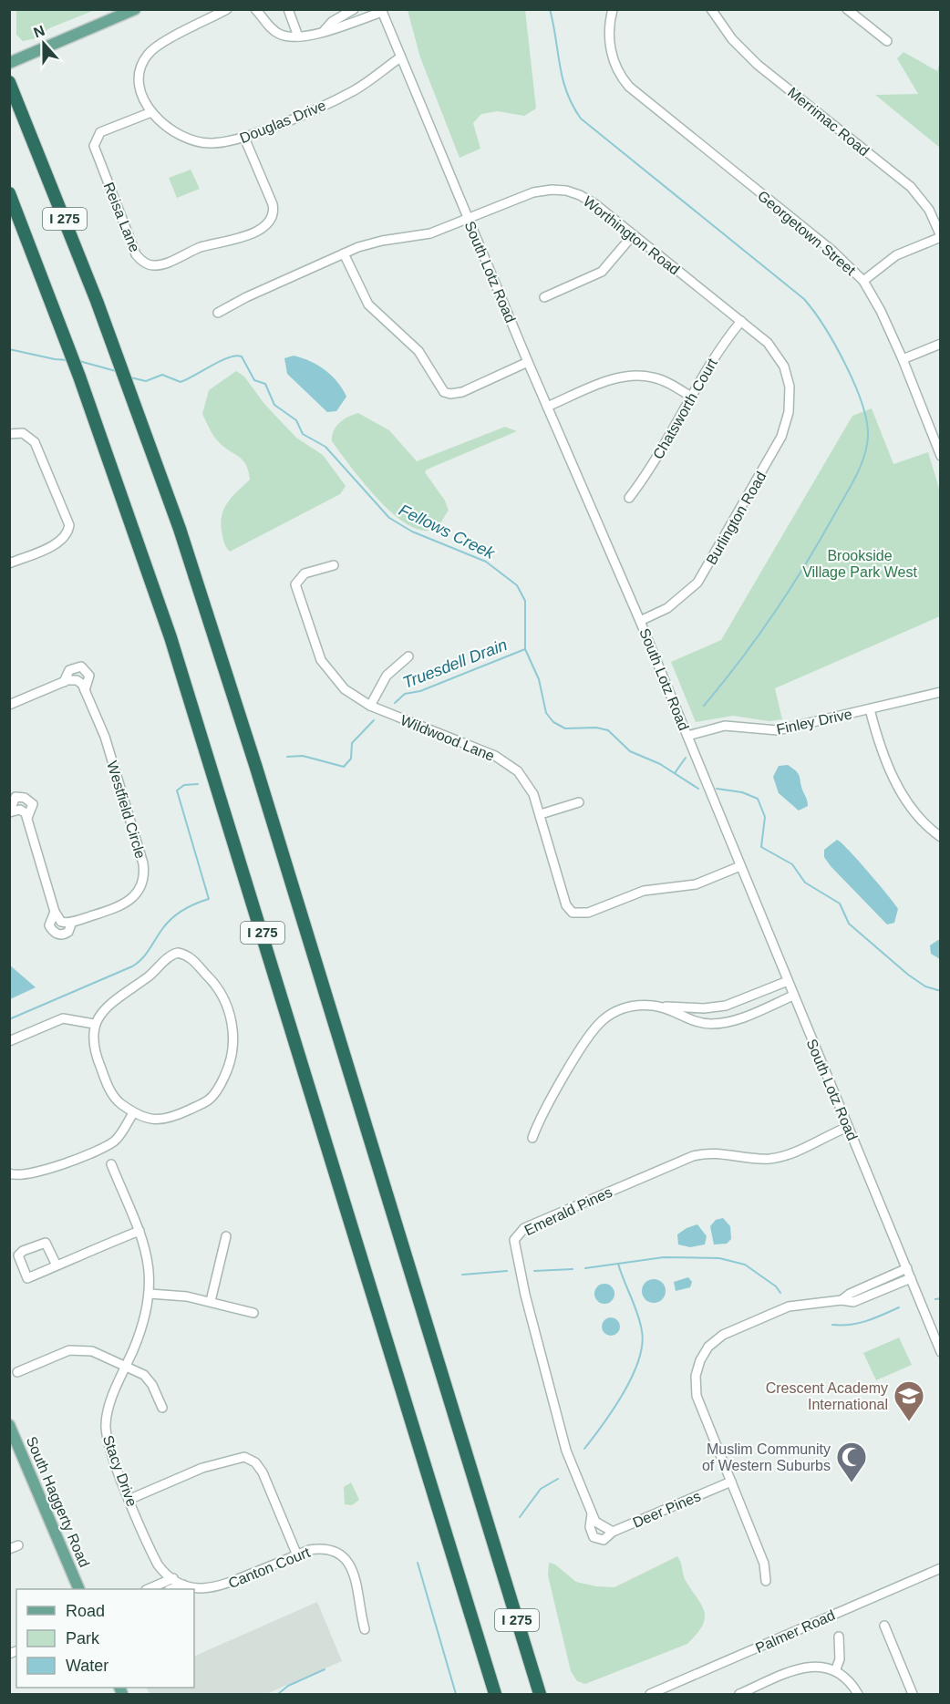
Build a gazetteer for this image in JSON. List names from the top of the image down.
{
  "streets": {
    "highway": ["I 275"],
    "main road": ["South Haggerty Road"],
    "street": [
      "Douglas Drive",
      "Merrimac Road",
      "Reisa Lane",
      "Georgetown Street",
      "Worthington Road",
      "South Lotz Road",
      "Chatsworth Court",
      "Burlington Road",
      "Finley Drive",
      "Wildwood Lane",
      "Westfield Circle",
      "Emerald Pines",
      "Stacy Drive",
      "Deer Pines",
      "Canton Court",
      "Palmer Road"
    ]
  },
  "crossings": [
    ["Douglas Drive", "Reisa Lane"],
    ["Douglas Drive", "South Lotz Road"],
    ["Worthington Road", "South Lotz Road"],
    ["Worthington Road", "Chatsworth Court"],
    ["Worthington Road", "Burlington Road"],
    ["South Lotz Road", "Burlington Road"],
    ["South Lotz Road", "Finley Drive"],
    ["South Lotz Road", "Wildwood Lane"],
    ["South Lotz Road", "Emerald Pines"],
    ["Emerald Pines", "Deer Pines"],
    ["Stacy Drive", "Canton Court"]
  ],
  "water": ["Fellows Creek", "Truesdell Drain"],
  "parks": ["Brookside Village Park West"],
  "places": {
    "school or university": ["Crescent Academy International"],
    "mosque": ["Muslim Community of Western Suburbs"]
  },
  "legend": ["Road", "Park", "Water"],
  "north": "top"
}
